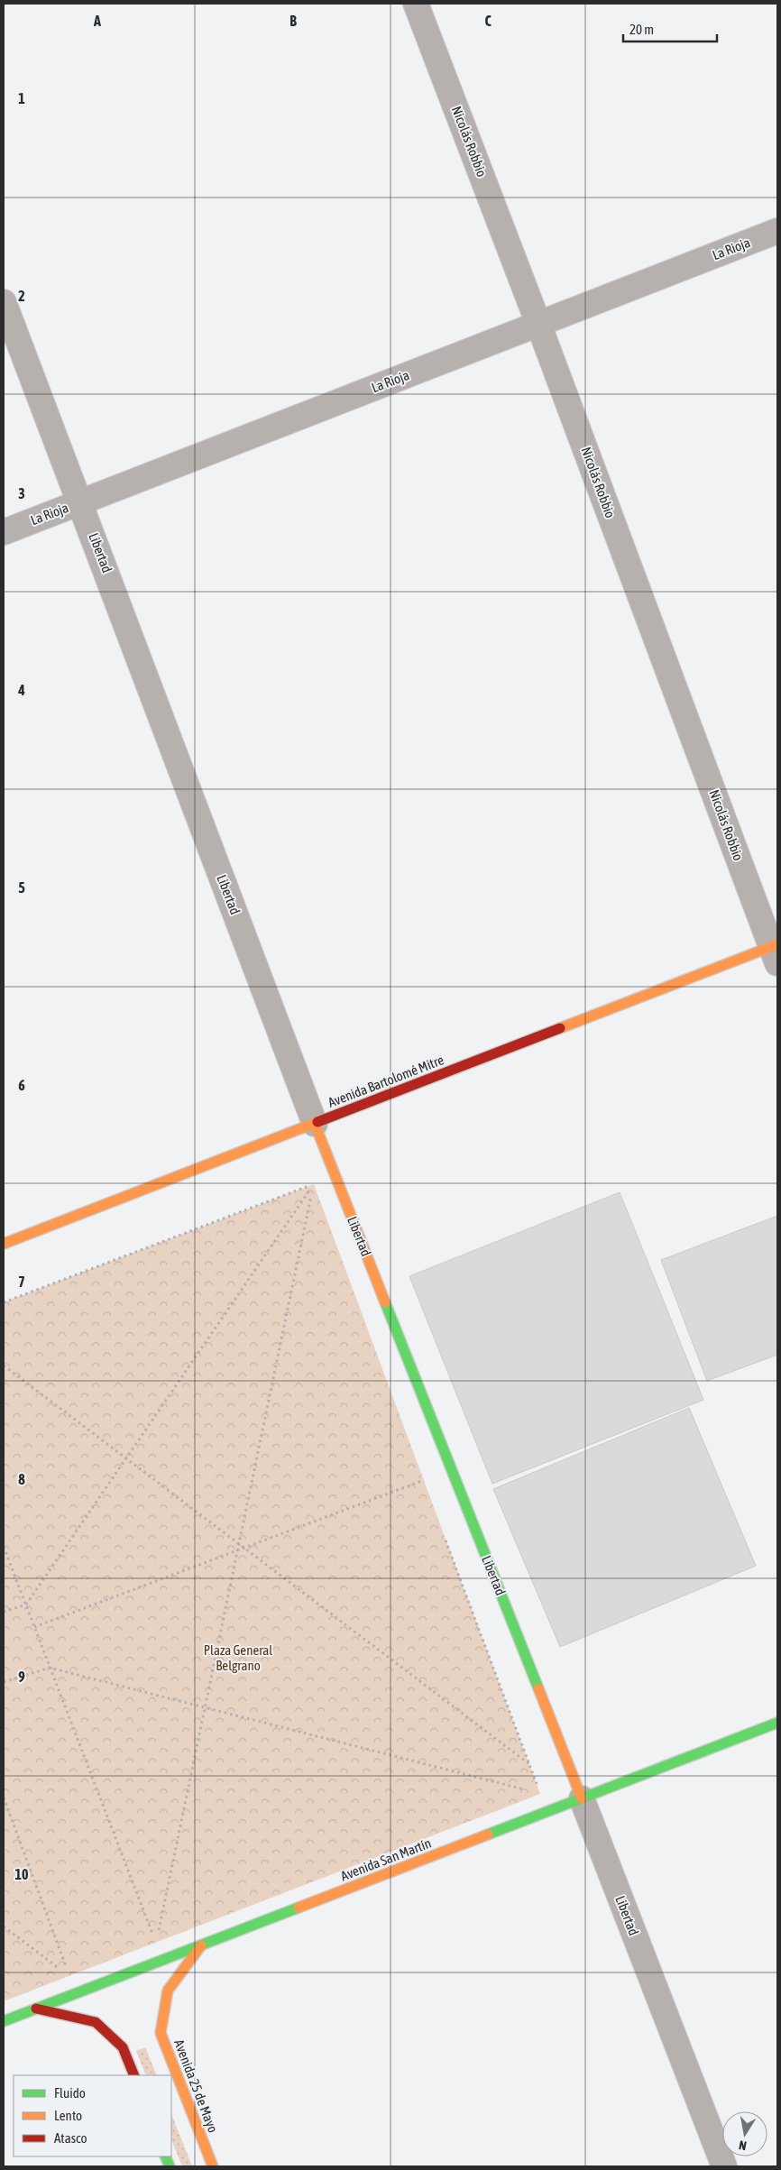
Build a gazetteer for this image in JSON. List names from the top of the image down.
{
  "streets": {
    "main road": [
      "Libertad",
      "Avenida Bartolomé Mitre",
      "Avenida San Martín",
      "Avenida 25 de Mayo"
    ],
    "street": ["Nicolás Robbio", "La Rioja"]
  },
  "crossings": [
    ["Nicolás Robbio", "La Rioja"],
    ["Nicolás Robbio", "Avenida Bartolomé Mitre"],
    ["La Rioja", "Libertad"],
    ["Libertad", "Avenida Bartolomé Mitre"],
    ["Libertad", "Avenida San Martín"],
    ["Avenida San Martín", "Avenida 25 de Mayo"]
  ],
  "parks": ["Plaza General Belgrano"],
  "legend": ["Fluido", "Lento", "Atasco"],
  "scale_bar": "20 m",
  "north": "bottom",
  "grid": {
    "columns": ["A", "B", "C"],
    "rows": [
      "1",
      "2",
      "3",
      "4",
      "5",
      "6",
      "7",
      "8",
      "9",
      "10"
    ]
  }
}
